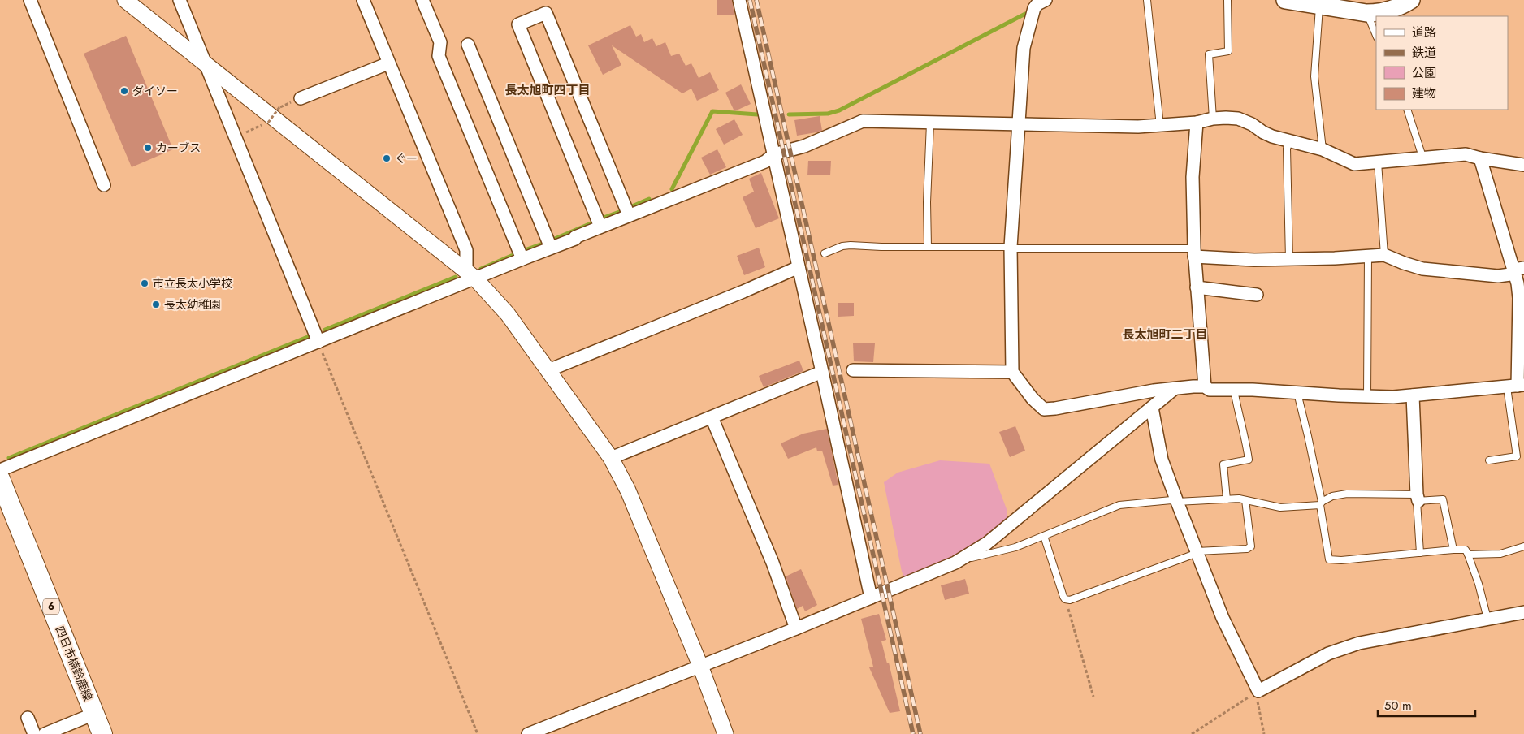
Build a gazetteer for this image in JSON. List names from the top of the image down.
{
  "streets": {
    "main road": ["6", "四日市楠鈴鹿線"]
  },
  "districts": ["長太旭町四丁目", "長太旭町二丁目"],
  "places": [
    "ダイソー",
    "カーブス",
    "ぐー",
    "市立長太小学校",
    "長太幼稚園"
  ],
  "legend": [
    "道路",
    "鉄道",
    "公園",
    "建物"
  ],
  "scale_bar": "50 m"
}
